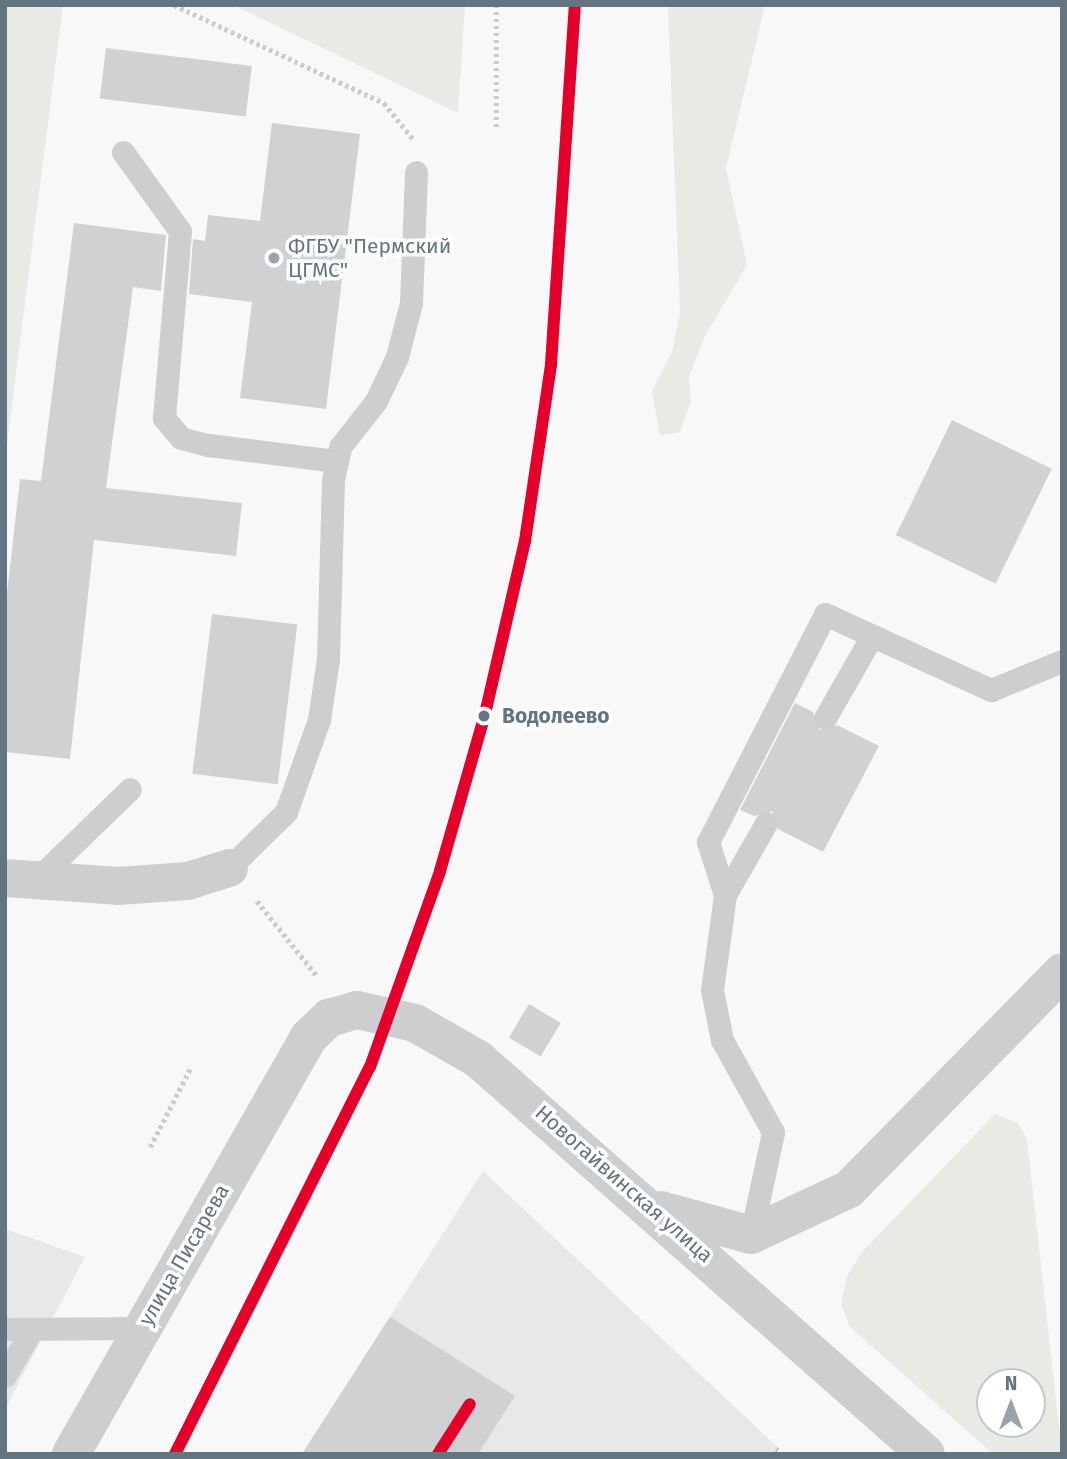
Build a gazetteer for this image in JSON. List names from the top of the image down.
{
  "streets": {
    "street": ["Новогайвинская улица", "улица Писарева"]
  },
  "crossings": [
    ["Новогайвинская улица", "улица Писарева"]
  ],
  "places": ["ФГБУ \"Пермский ЦГМС\"", "Водолеево"],
  "north": "top"
}
